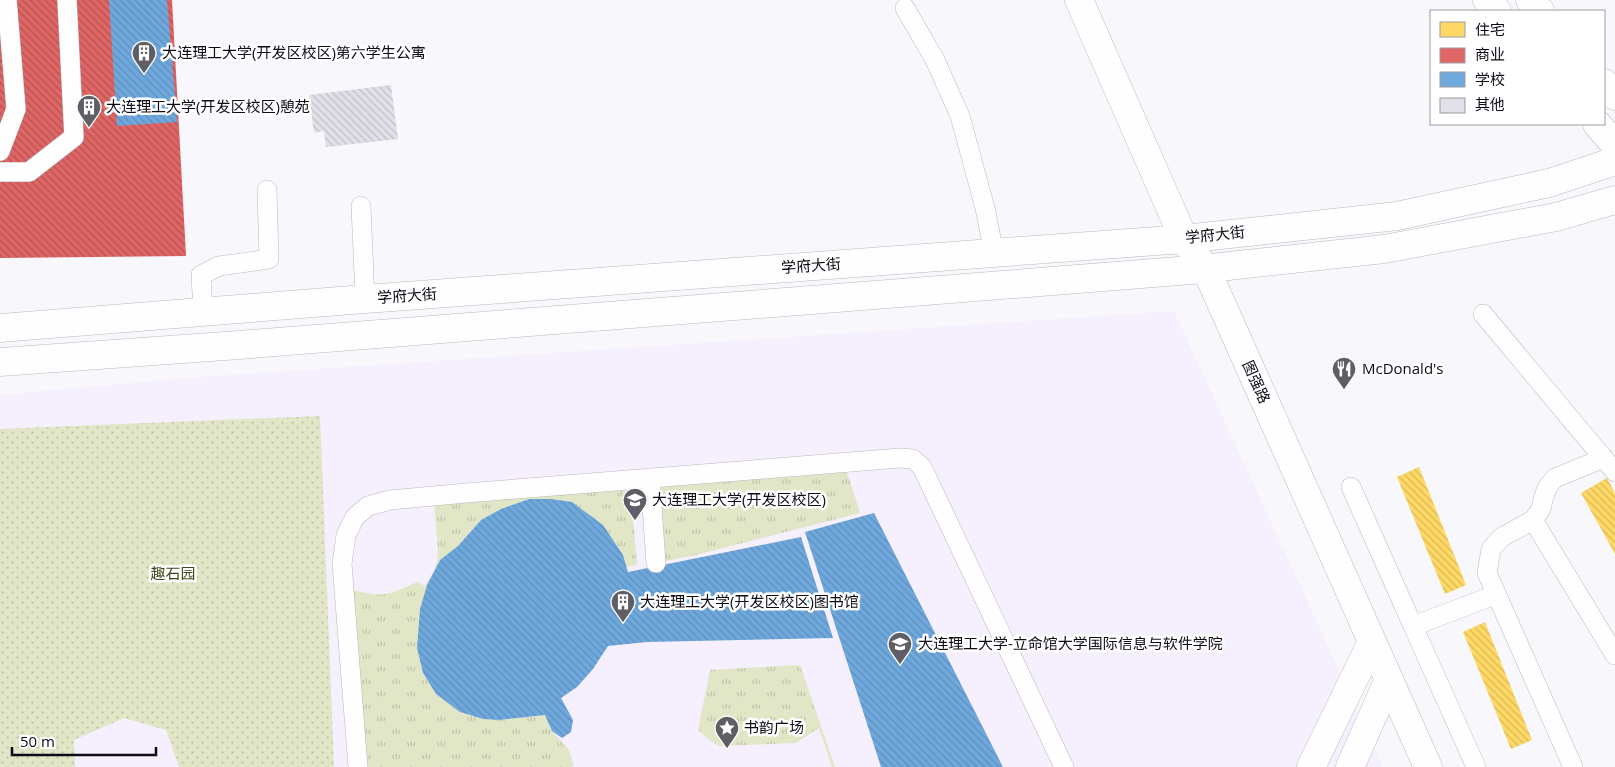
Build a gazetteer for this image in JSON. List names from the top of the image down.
{
  "streets": {
    "main road": ["学府大街", "图强路"]
  },
  "crossings": [
    ["学府大街", "图强路"]
  ],
  "parks": ["趣石园"],
  "places": {
    "building": ["大连理工大学(开发区校区)第六学生公寓", "大连理工大学(开发区校区)憩苑", "大连理工大学(开发区校区)图书馆"],
    "restaurant": ["McDonald's"],
    "school or university": ["大连理工大学(开发区校区)", "大连理工大学-立命馆大学国际信息与软件学院"],
    "place": ["书韵广场"]
  },
  "legend": [
    "住宅",
    "商业",
    "学校",
    "其他"
  ],
  "scale_bar": "50 m"
}
